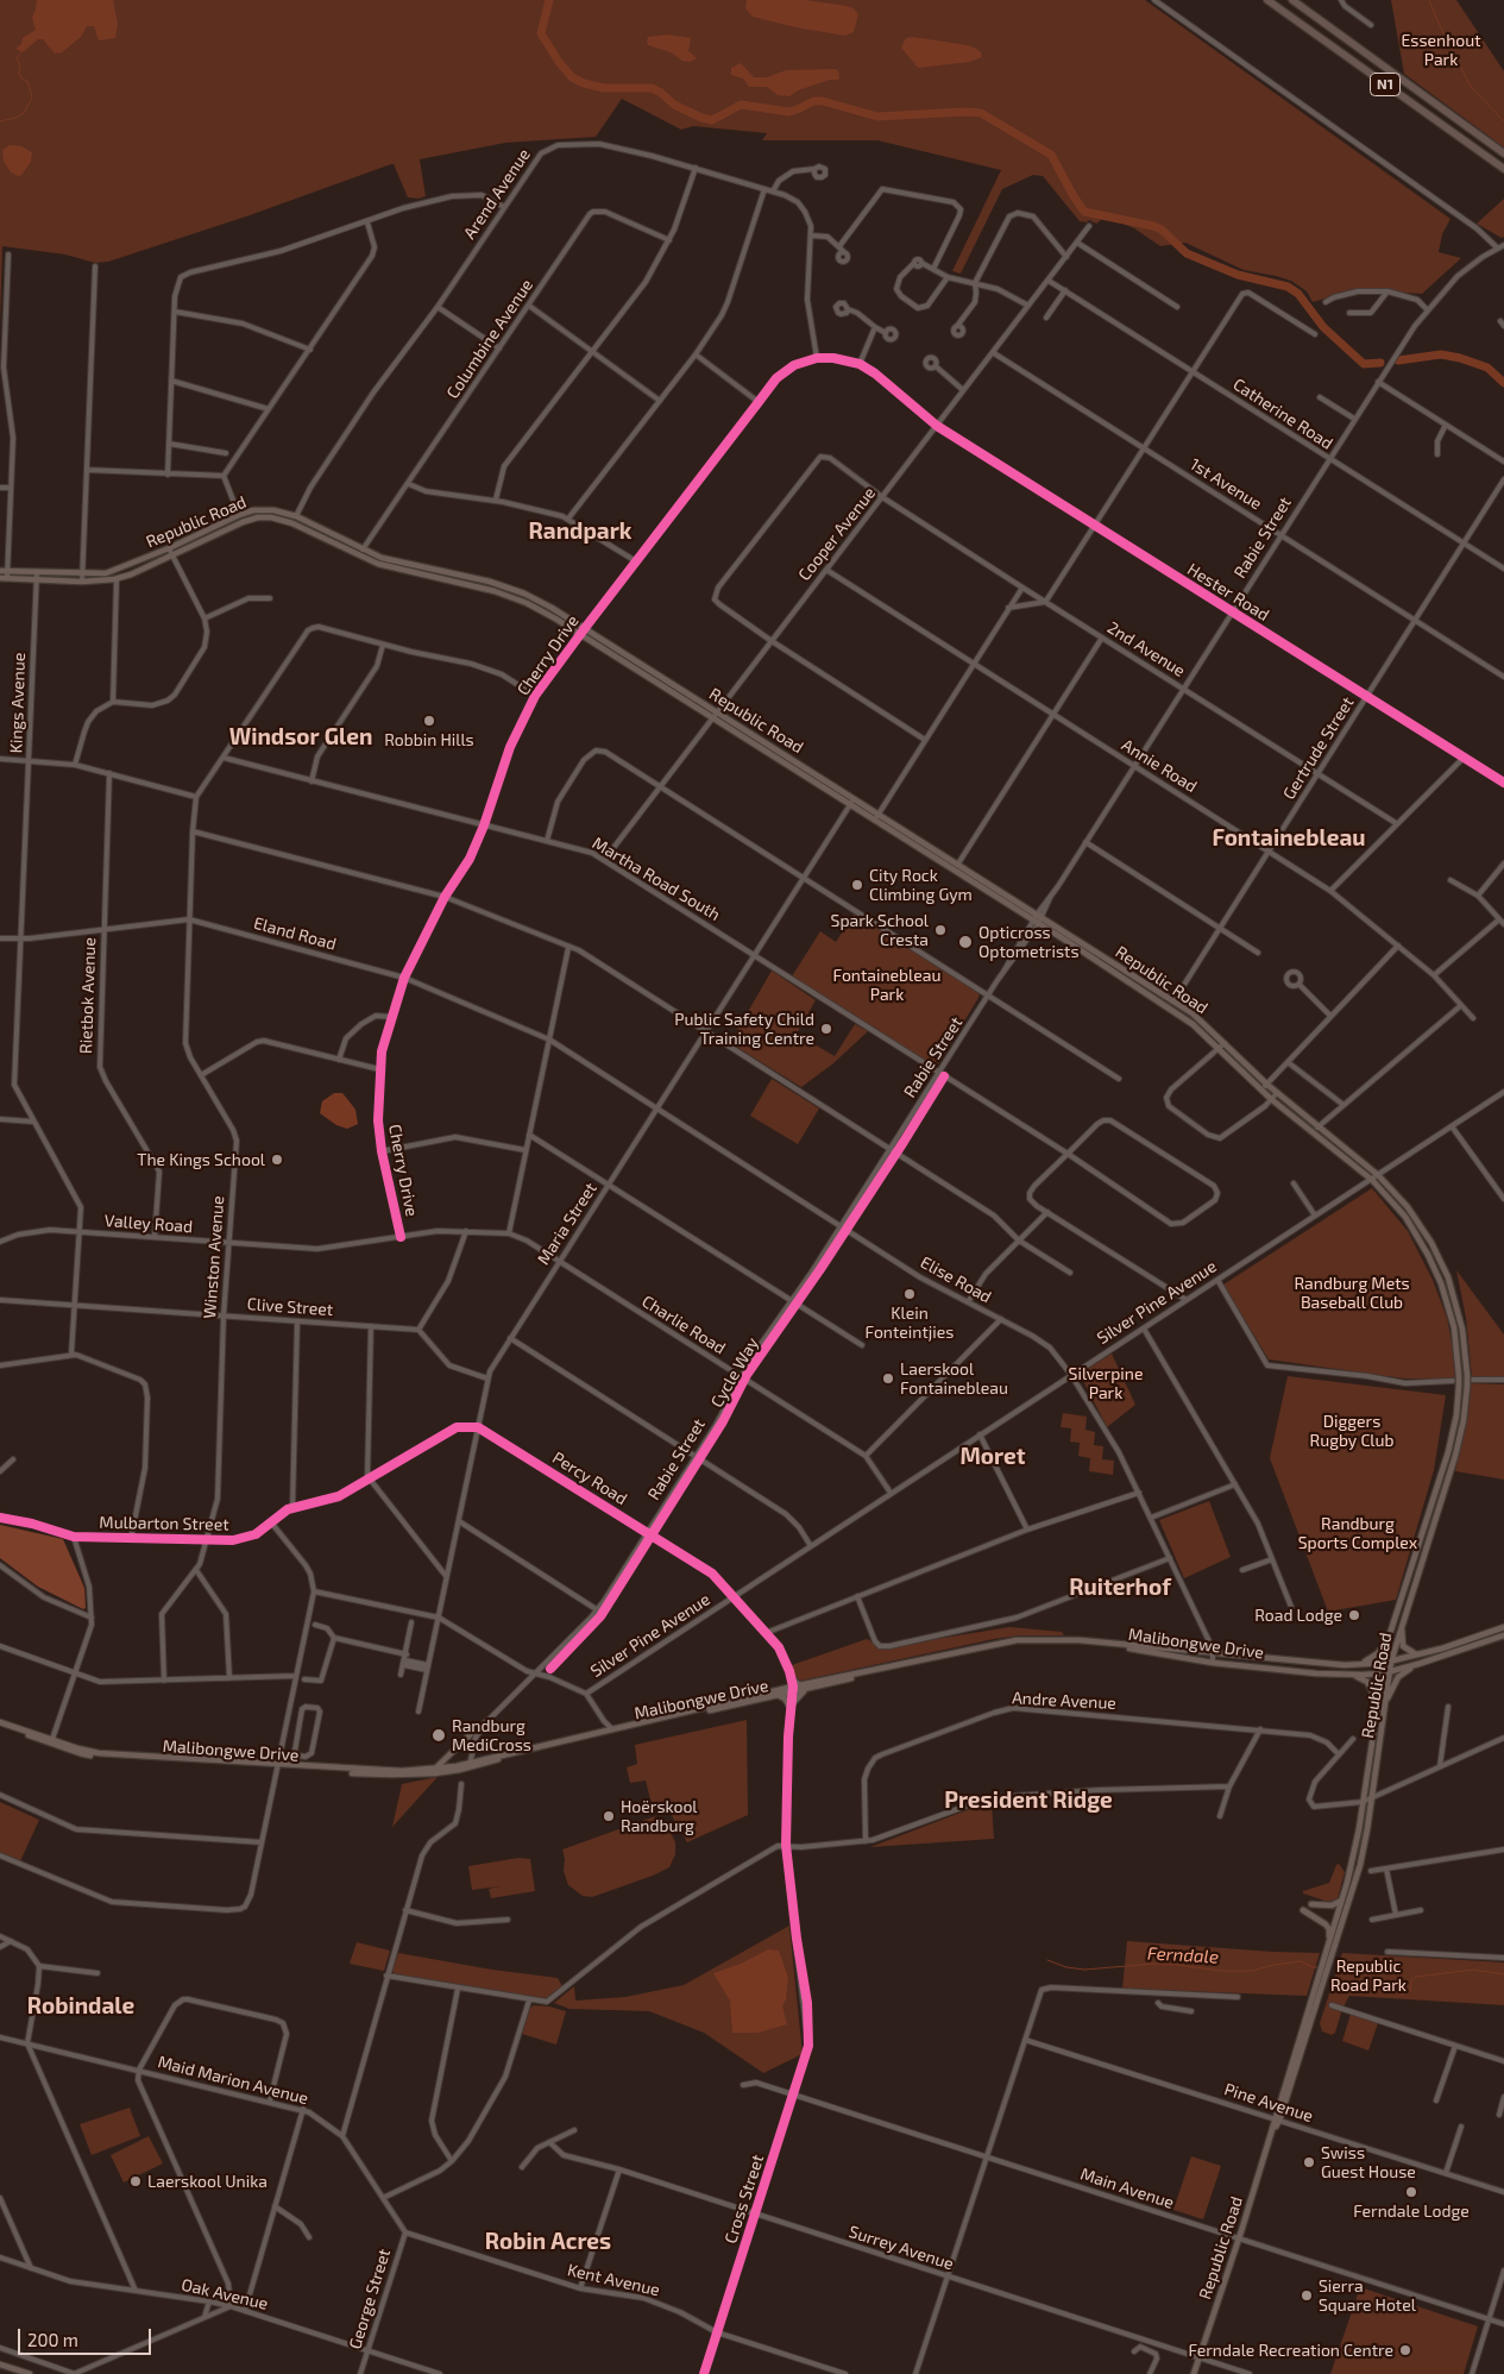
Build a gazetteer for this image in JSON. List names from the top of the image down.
{
  "streets": {
    "highway": ["N1"],
    "main road": ["Republic Road", "Malibongwe Drive"],
    "street": [
      "Arend Avenue",
      "Columbine Avenue",
      "Catherine Road",
      "1st Avenue",
      "Cooper Avenue",
      "Rabie Street",
      "Hester Road",
      "2nd Avenue",
      "Cherry Drive",
      "Kings Avenue",
      "Gertrude Street",
      "Annie Road",
      "Martha Road South",
      "Eland Road",
      "Rietbok Avenue",
      "Valley Road",
      "Maria Street",
      "Winston Avenue",
      "Elise Road",
      "Silver Pine Avenue",
      "Clive Street",
      "Charlie Road",
      "Percy Road",
      "Mulbarton Street",
      "Andre Avenue",
      "Maid Marion Avenue",
      "Pine Avenue",
      "Main Avenue",
      "Cross Street",
      "Surrey Avenue",
      "Kent Avenue",
      "Oak Avenue",
      "George Street"
    ],
    "cycle path": ["Cycle Way"]
  },
  "crossings": [
    ["Arend Avenue", "Republic Road"],
    ["Arend Avenue", "Cherry Drive"],
    ["Columbine Avenue", "Republic Road"],
    ["Catherine Road", "Cooper Avenue"],
    ["Catherine Road", "Rabie Street"],
    ["Catherine Road", "Gertrude Street"],
    ["1st Avenue", "Cooper Avenue"],
    ["1st Avenue", "Rabie Street"],
    ["1st Avenue", "Gertrude Street"],
    ["Republic Road", "Cooper Avenue"],
    ["Republic Road", "Rabie Street"],
    ["Republic Road", "Cherry Drive"],
    ["Republic Road", "Kings Avenue"],
    ["Republic Road", "Gertrude Street"],
    ["Republic Road", "Maria Street"],
    ["Republic Road", "Silver Pine Avenue"],
    ["Republic Road", "Malibongwe Drive"],
    ["Republic Road", "Pine Avenue"],
    ["Republic Road", "Main Avenue"],
    ["Republic Road", "Surrey Avenue"],
    ["Cooper Avenue", "Hester Road"],
    ["Cooper Avenue", "2nd Avenue"],
    ["Cooper Avenue", "Cherry Drive"],
    ["Cooper Avenue", "Annie Road"],
    ["Cooper Avenue", "Martha Road South"],
    ["Rabie Street", "Hester Road"],
    ["Rabie Street", "2nd Avenue"],
    ["Rabie Street", "Annie Road"],
    ["Rabie Street", "Martha Road South"],
    ["Rabie Street", "Elise Road"],
    ["Rabie Street", "Charlie Road"],
    ["Rabie Street", "Percy Road"],
    ["Rabie Street", "Malibongwe Drive"],
    ["Hester Road", "Cherry Drive"],
    ["Hester Road", "Gertrude Street"],
    ["2nd Avenue", "Gertrude Street"],
    ["Cherry Drive", "Martha Road South"],
    ["Cherry Drive", "Eland Road"],
    ["Cherry Drive", "Valley Road"],
    ["Kings Avenue", "Eland Road"],
    ["Gertrude Street", "Annie Road"],
    ["Martha Road South", "Maria Street"],
    ["Martha Road South", "Winston Avenue"],
    ["Eland Road", "Rietbok Avenue"],
    ["Eland Road", "Winston Avenue"],
    ["Eland Road", "Elise Road"],
    ["Rietbok Avenue", "Valley Road"],
    ["Valley Road", "Winston Avenue"],
    ["Valley Road", "Charlie Road"],
    ["Maria Street", "Elise Road"],
    ["Maria Street", "Charlie Road"],
    ["Maria Street", "Percy Road"],
    ["Maria Street", "Mulbarton Street"],
    ["Winston Avenue", "Clive Street"],
    ["Winston Avenue", "Mulbarton Street"],
    ["Elise Road", "Silver Pine Avenue"],
    ["Elise Road", "Malibongwe Drive"],
    ["Silver Pine Avenue", "Charlie Road"],
    ["Silver Pine Avenue", "Percy Road"],
    ["Percy Road", "Mulbarton Street"],
    ["Percy Road", "Malibongwe Drive"],
    ["Percy Road", "Cross Street"],
    ["Malibongwe Drive", "Cross Street"],
    ["Maid Marion Avenue", "Kent Avenue"],
    ["Maid Marion Avenue", "George Street"],
    ["Main Avenue", "Cross Street"],
    ["Cross Street", "Surrey Avenue"],
    ["Cross Street", "Kent Avenue"],
    ["Kent Avenue", "George Street"],
    ["Oak Avenue", "George Street"]
  ],
  "districts": [
    "Randpark",
    "Windsor Glen",
    "Fontainebleau",
    "Moret",
    "Ruiterhof",
    "President Ridge",
    "Robindale",
    "Robin Acres"
  ],
  "water": ["Ferndale"],
  "parks": [
    "Essenhout Park",
    "Fontainebleau Park",
    "Randburg Mets Baseball Club",
    "Silverpine Park",
    "Diggers Rugby Club",
    "Randburg Sports Complex",
    "Republic Road Park"
  ],
  "places": [
    "Robbin Hills",
    "City Rock Climbing Gym",
    "Spark School Cresta",
    "Opticross Optometrists",
    "Public Safety Child Training Centre",
    "The Kings School",
    "Klein Fonteintjies",
    "Laerskool Fontainebleau",
    "Road Lodge",
    "Randburg MediCross",
    "Hoërskool Randburg",
    "Swiss Guest House",
    "Laerskool Unika",
    "Ferndale Lodge",
    "Sierra Square Hotel",
    "Ferndale Recreation Centre"
  ],
  "scale_bar": "200 m"
}
